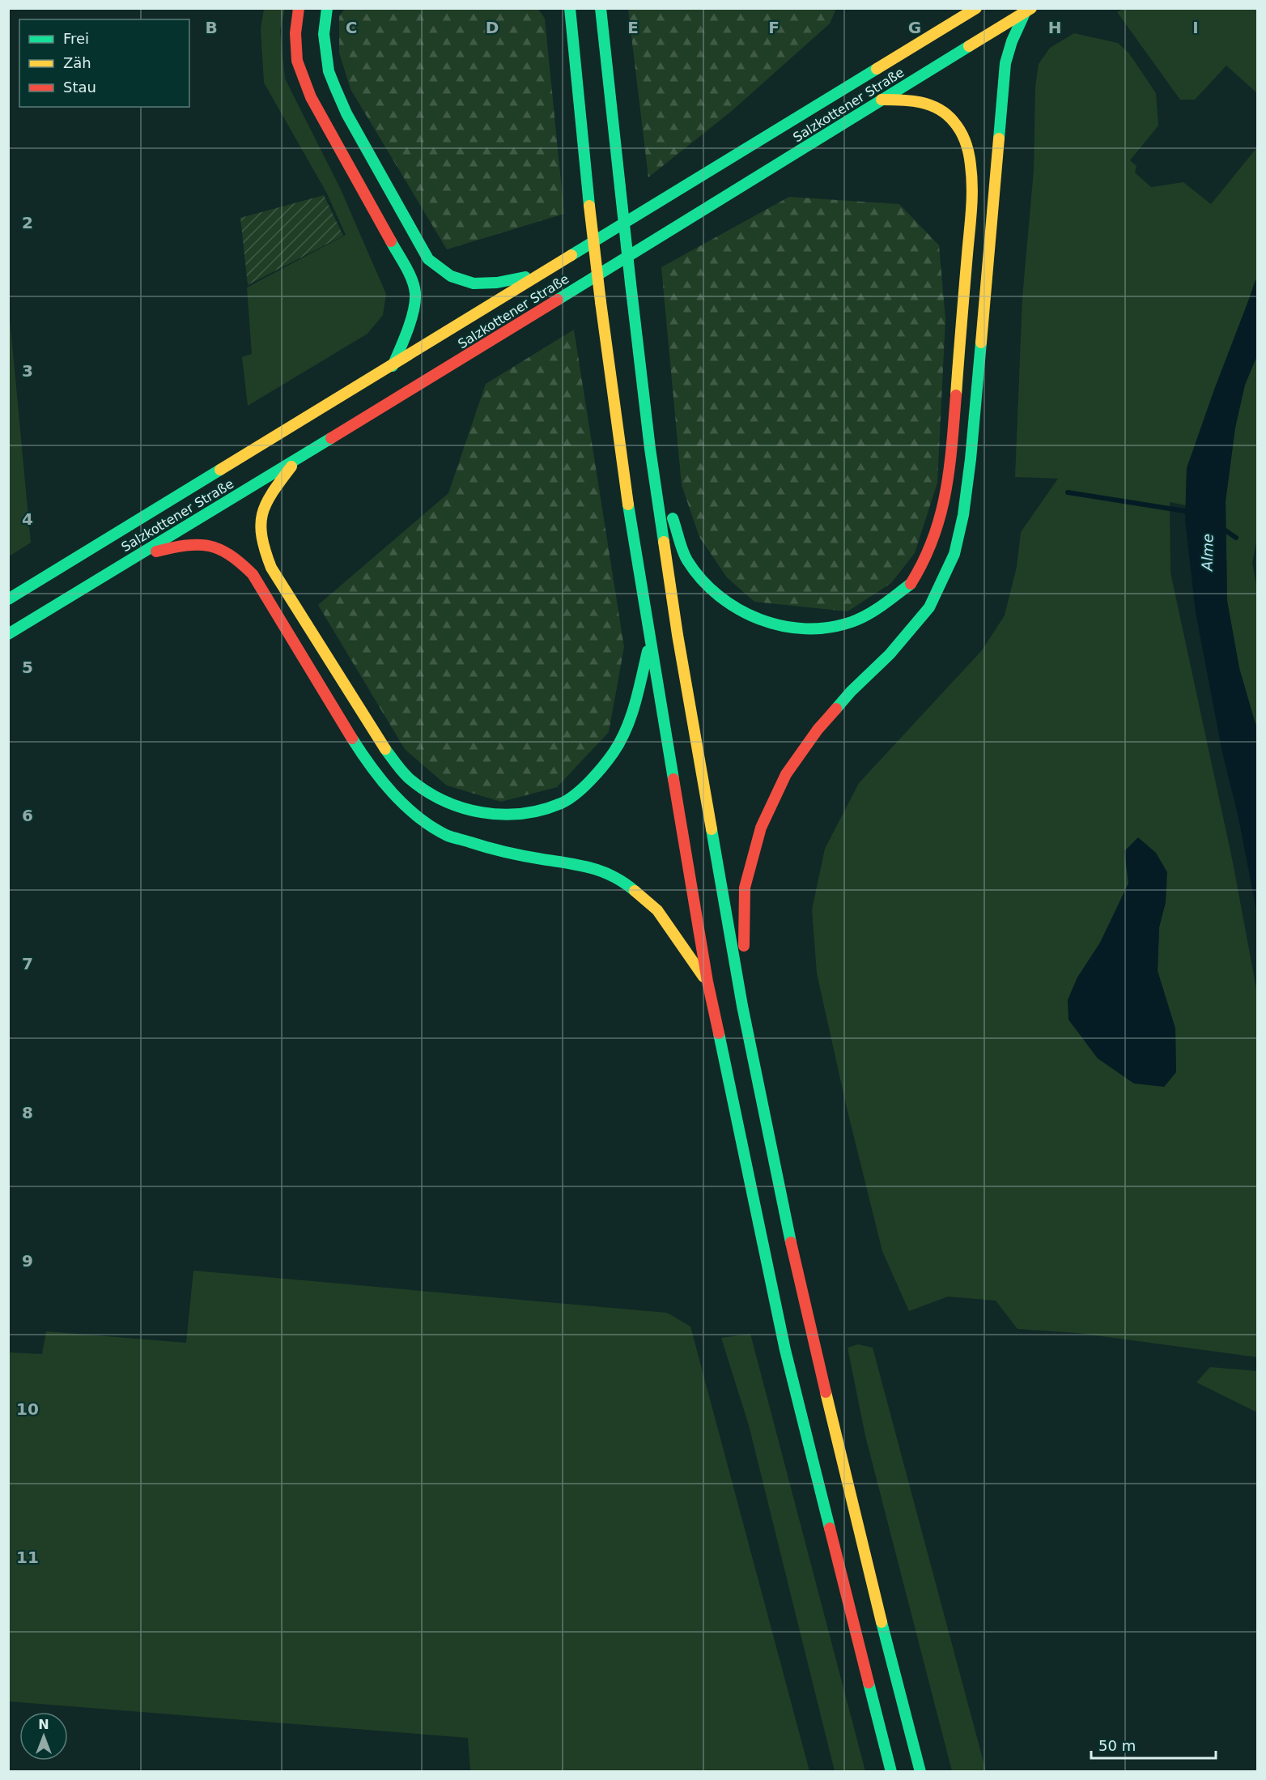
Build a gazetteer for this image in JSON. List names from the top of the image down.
{
  "streets": {
    "highway": ["Salzkottener Straße"]
  },
  "water": ["Alme"],
  "legend": ["Frei", "Zäh", "Stau"],
  "scale_bar": "50 m",
  "north": "top",
  "grid": {
    "columns": [
      "B",
      "C",
      "D",
      "E",
      "F",
      "G",
      "H",
      "I"
    ],
    "rows": [
      "2",
      "3",
      "4",
      "5",
      "6",
      "7",
      "8",
      "9",
      "10",
      "11"
    ]
  }
}
